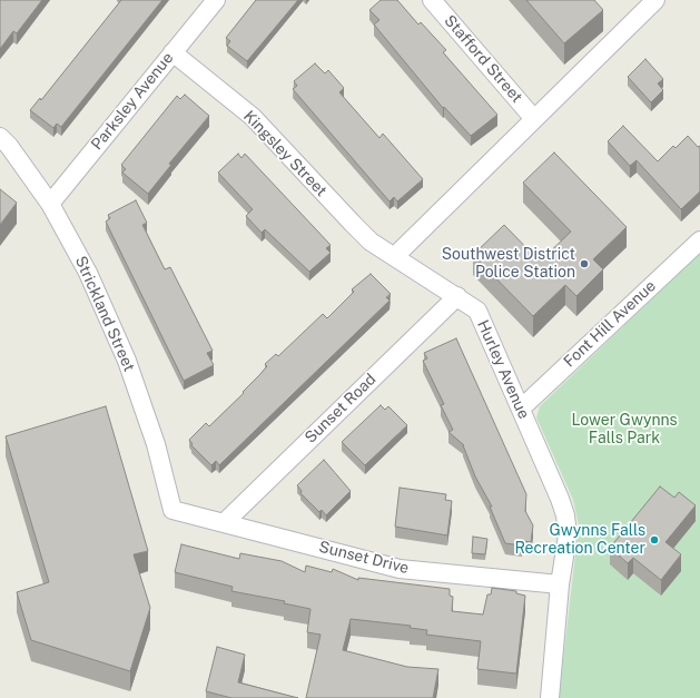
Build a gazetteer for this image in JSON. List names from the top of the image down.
{
  "streets": {
    "street": [
      "Stafford Street",
      "Parksley Avenue",
      "Kingsley Street",
      "Strickland Street",
      "Font Hill Avenue",
      "Hurley Avenue",
      "Sunset Road",
      "Sunset Drive"
    ]
  },
  "crossings": [
    ["Parksley Avenue", "Kingsley Street"],
    ["Parksley Avenue", "Strickland Street"],
    ["Kingsley Street", "Hurley Avenue"],
    ["Strickland Street", "Sunset Drive"],
    ["Font Hill Avenue", "Hurley Avenue"],
    ["Hurley Avenue", "Sunset Road"],
    ["Hurley Avenue", "Sunset Drive"],
    ["Sunset Road", "Sunset Drive"]
  ],
  "parks": ["Lower Gwynns Falls Park"],
  "places": ["Southwest District Police Station", "Gwynns Falls Recreation Center"]
}
